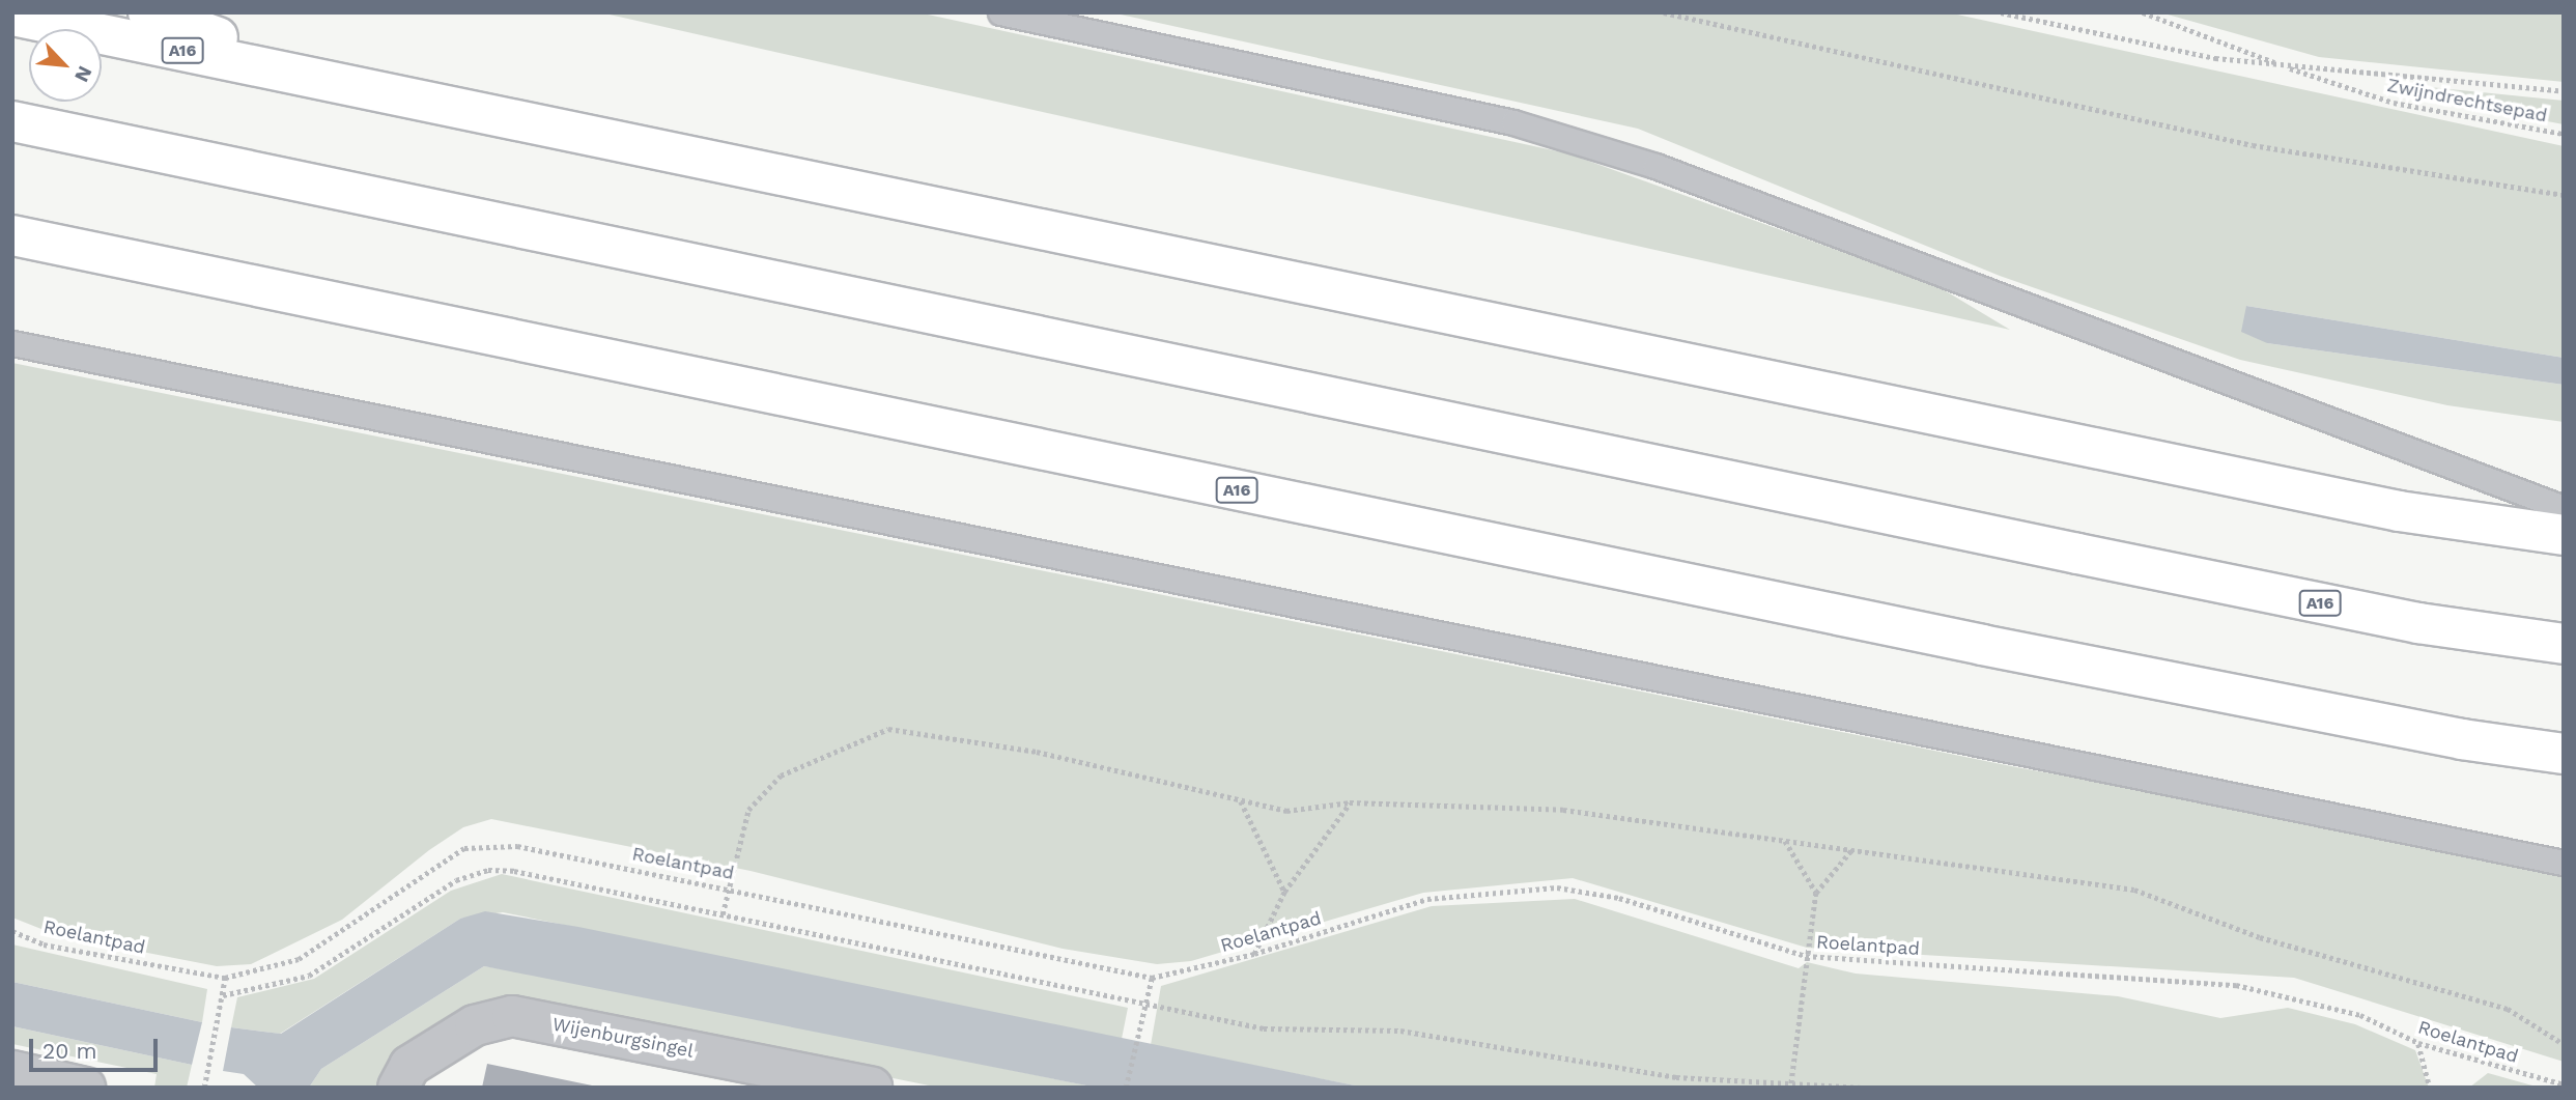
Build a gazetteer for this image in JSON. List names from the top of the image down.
{
  "streets": {
    "highway": ["A16"],
    "street": ["Wijenburgsingel"],
    "path": ["Zwijndrechtsepad", "Roelantpad"]
  },
  "scale_bar": "20 m",
  "north": "bottom right"
}
